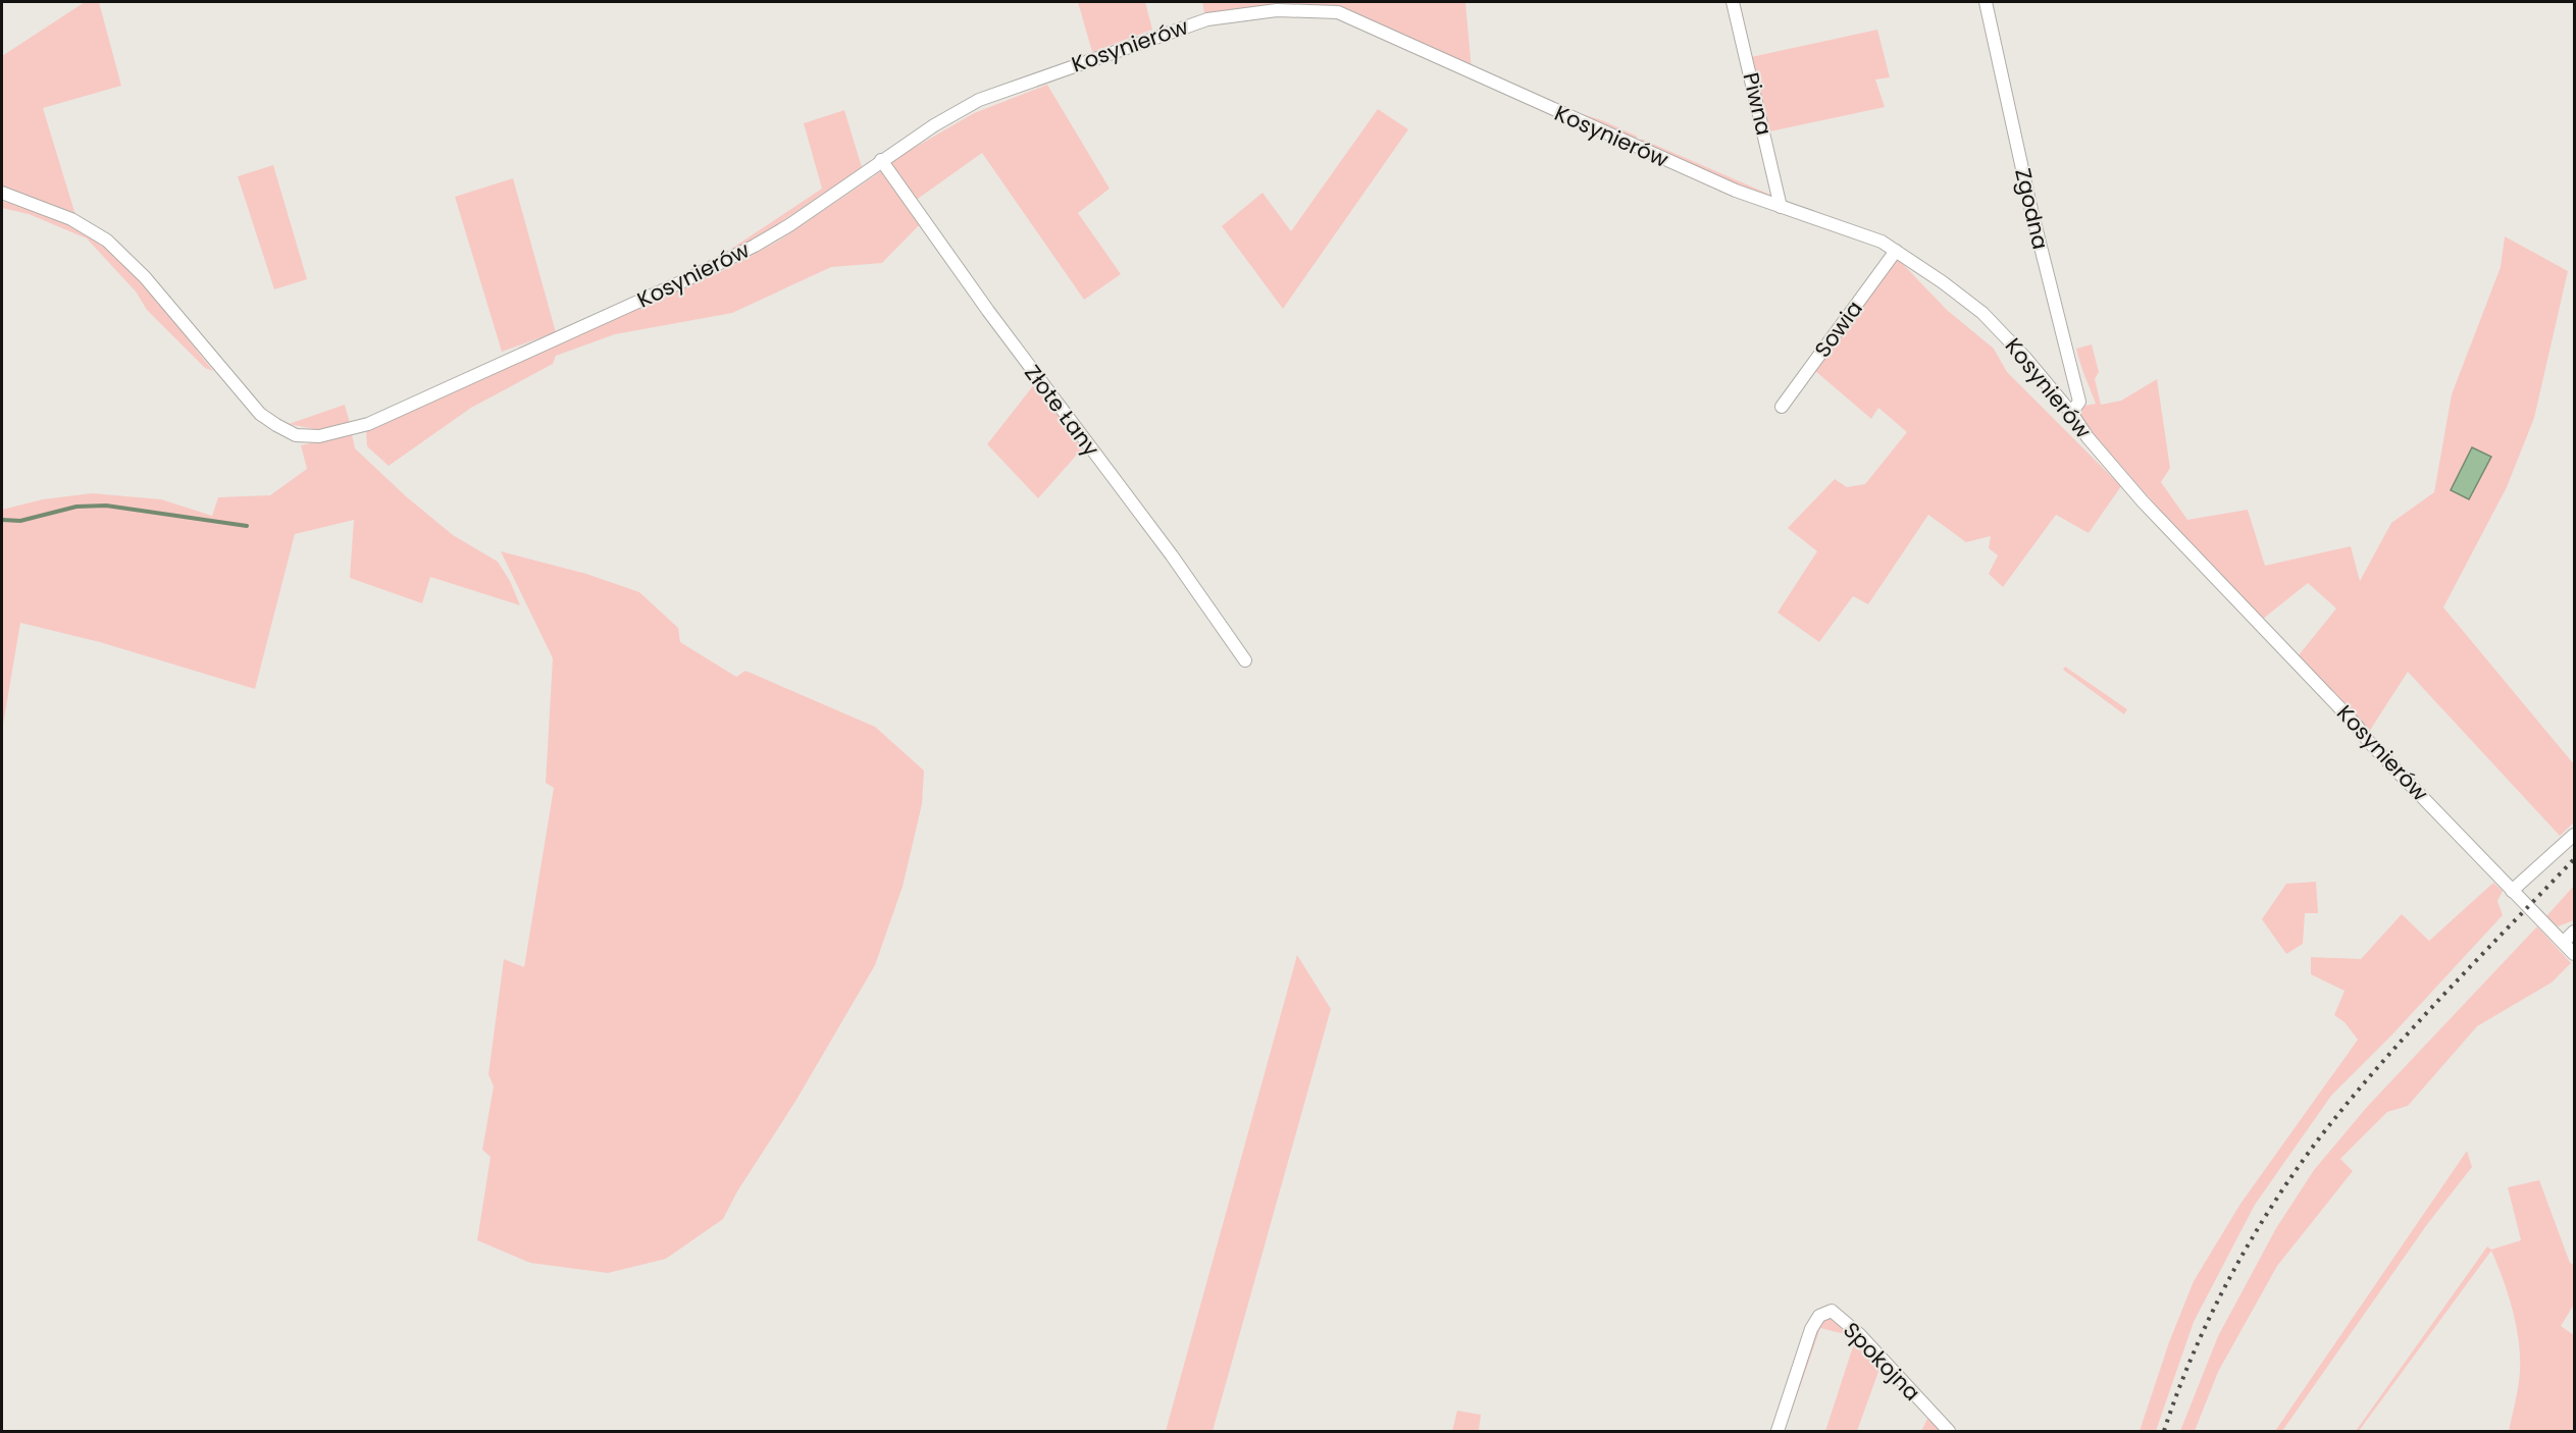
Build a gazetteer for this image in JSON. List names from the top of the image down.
{
  "streets": {
    "street": [
      "Kosynierów",
      "Piwna",
      "Zgodna",
      "Sowia",
      "Złote Łany",
      "Spokojna"
    ]
  },
  "crossings": [
    ["Kosynierów", "Piwna"],
    ["Kosynierów", "Zgodna"],
    ["Kosynierów", "Sowia"],
    ["Kosynierów", "Złote Łany"]
  ]
}
